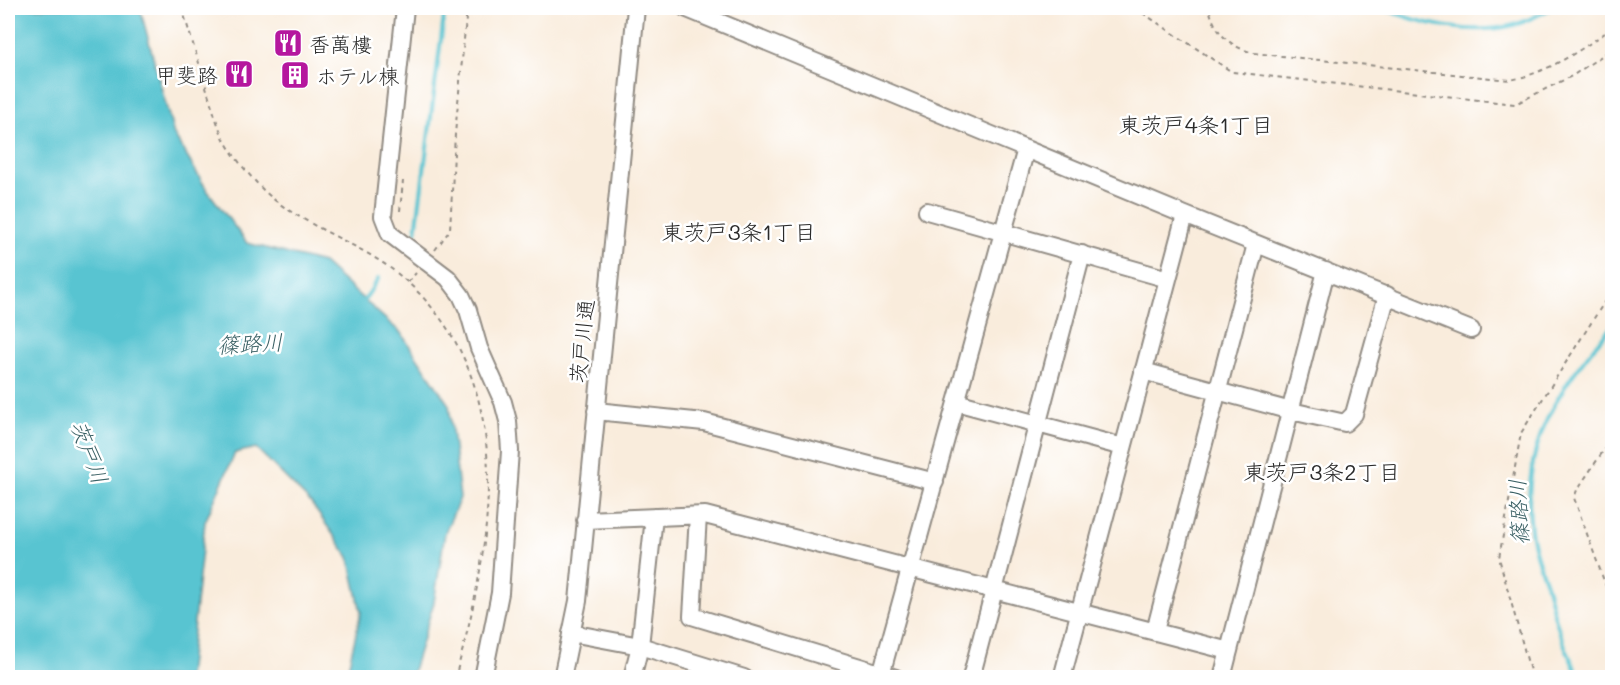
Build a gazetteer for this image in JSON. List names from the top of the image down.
{
  "streets": {
    "street": ["茨戸川通"]
  },
  "districts": ["東茨戸4条1丁目", "東茨戸3条1丁目", "東茨戸3条2丁目"],
  "water": ["篠路川", "茨戸川"],
  "places": {
    "restaurant": ["香萬樓", "甲斐路"],
    "building": ["ホテル棟"]
  }
}
